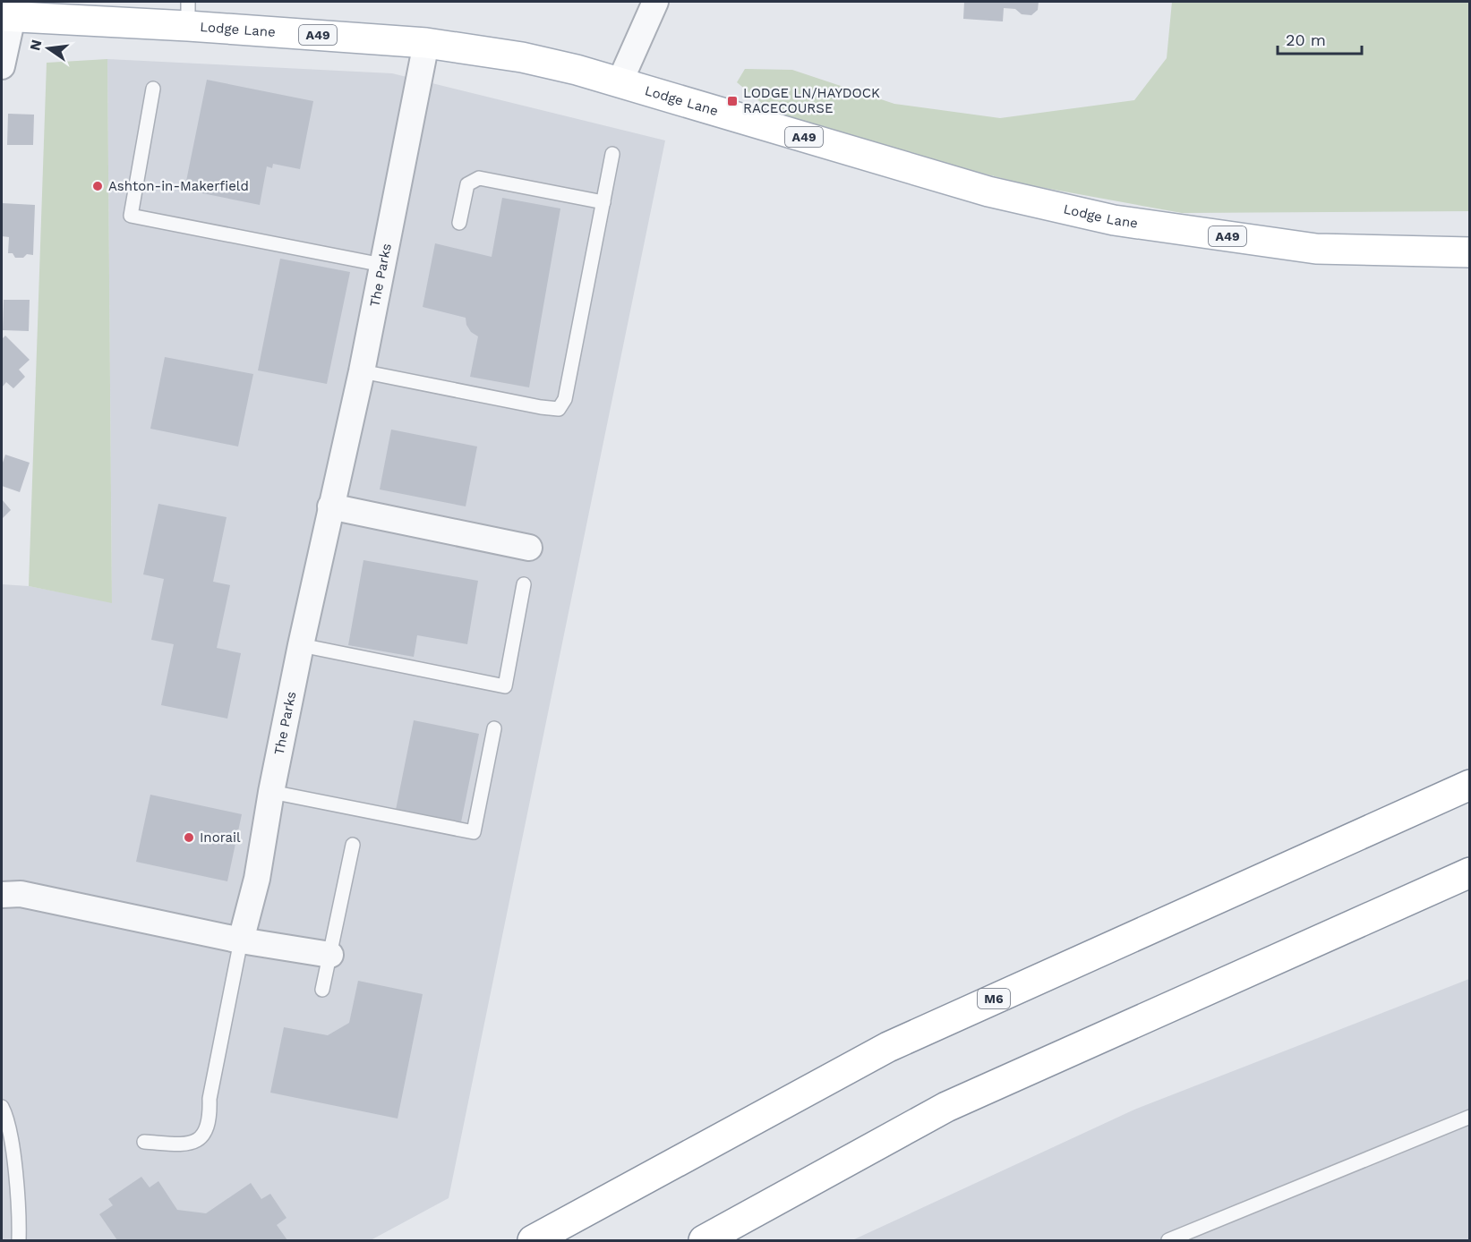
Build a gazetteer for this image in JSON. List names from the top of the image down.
{
  "streets": {
    "main road": ["Lodge Lane", "A49", "M6"],
    "street": ["The Parks"]
  },
  "crossings": [
    ["Lodge Lane", "The Parks"]
  ],
  "places": {
    "transit": ["LODGE LN/HAYDOCK RACECOURSE"],
    "other": ["Ashton-in-Makerfield", "Inorail"]
  },
  "scale_bar": "20 m",
  "north": "left"
}
